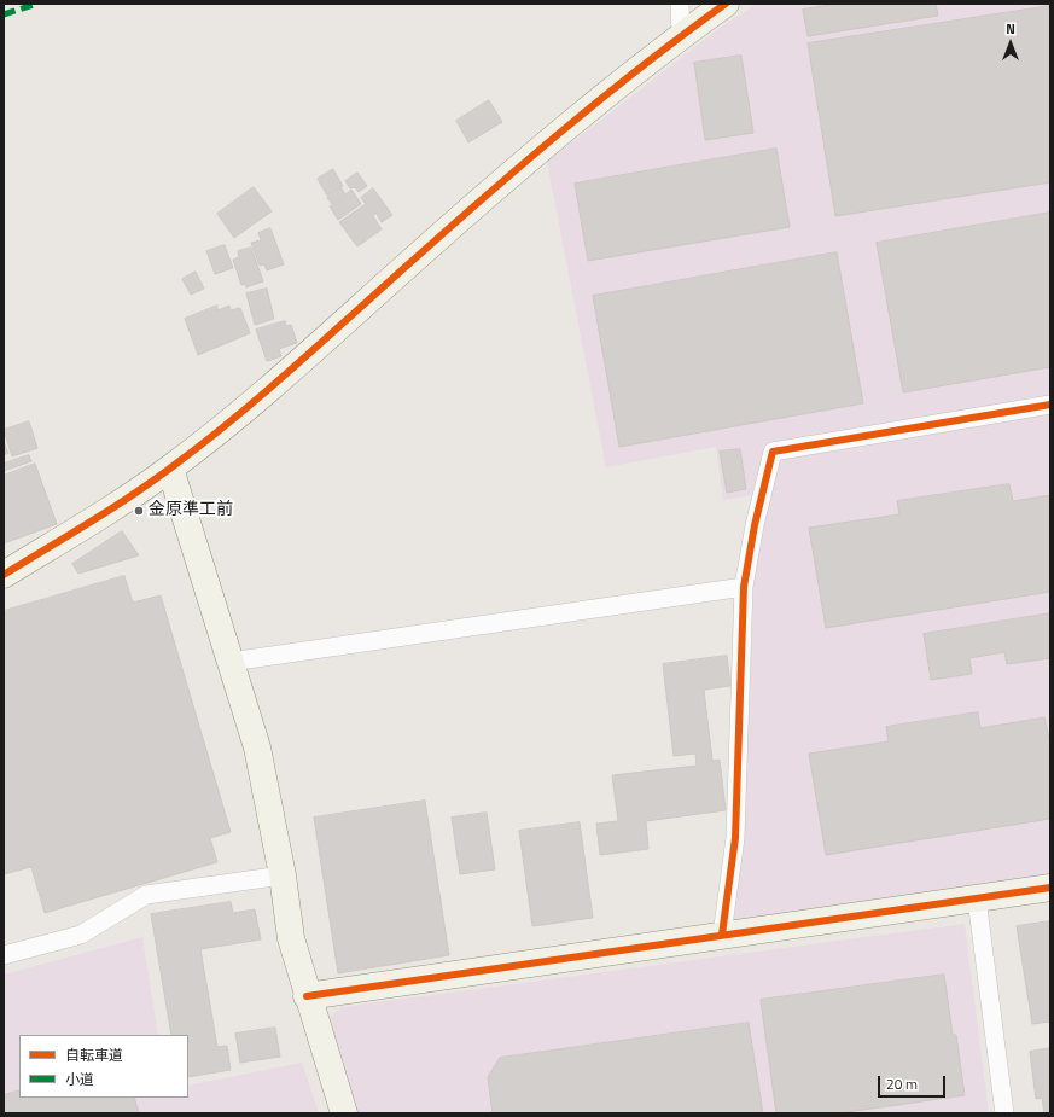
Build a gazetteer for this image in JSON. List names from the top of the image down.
{
  "places": ["金原準工前"],
  "legend": ["自転車道", "小道"],
  "scale_bar": "20 m",
  "north": "top"
}
